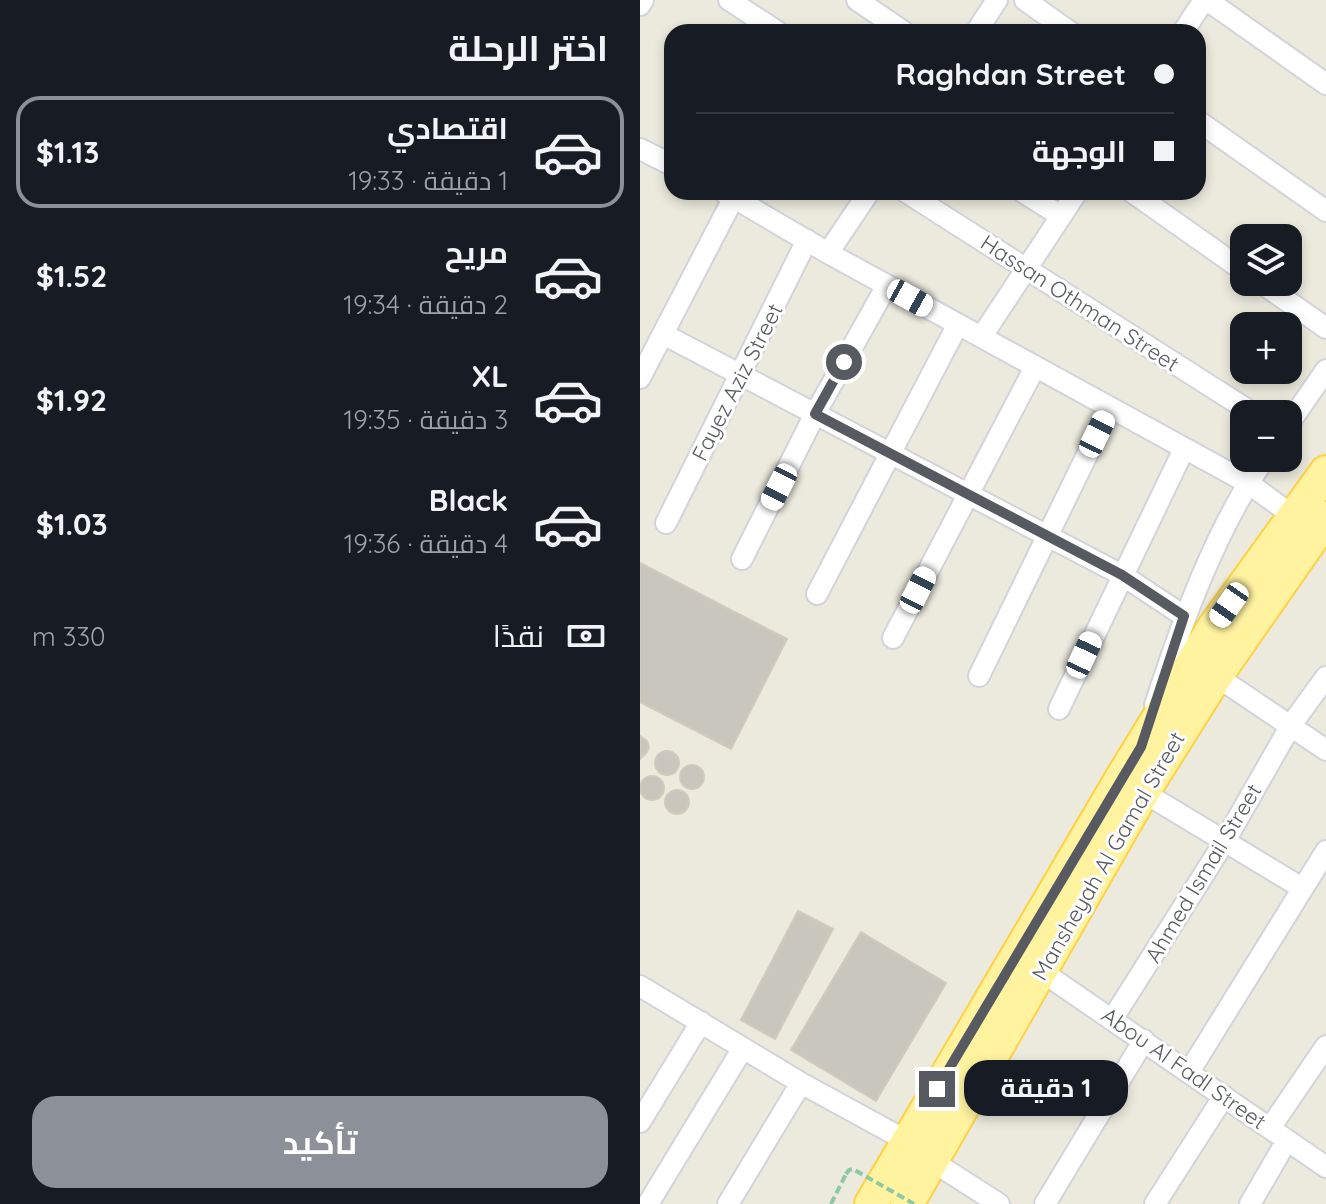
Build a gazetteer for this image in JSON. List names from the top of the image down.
{
  "streets": {
    "main road": ["Mansheyah Al Gamal Street"],
    "street": [
      "Hassan Othman Street",
      "Fayez Aziz Street",
      "Ahmed Ismail Street",
      "Abou Al Fadl Street"
    ]
  },
  "crossings": [
    ["Mansheyah Al Gamal Street", "Abou Al Fadl Street"],
    ["Ahmed Ismail Street", "Abou Al Fadl Street"]
  ],
  "page": {
    "heading": "اختر الرحلة",
    "banner": ["Raghdan Street", "الوجهة"],
    "list": [
      {
        "name": "اقتصادي",
        "note": "1 دقيقة · 19:33",
        "value": "$1.13"
      },
      {
        "name": "مريح",
        "note": "2 دقيقة · 19:34",
        "value": "$1.52"
      },
      {
        "name": "XL",
        "note": "3 دقيقة · 19:35",
        "value": "$1.92"
      },
      {
        "name": "Black",
        "note": "4 دقيقة · 19:36",
        "value": "$1.03"
      }
    ],
    "map_buttons": ["+", "−"],
    "pay": ["نقدًا", "330 m"],
    "bubble": "1 دقيقة",
    "buttons": "تأكيد"
  }
}
